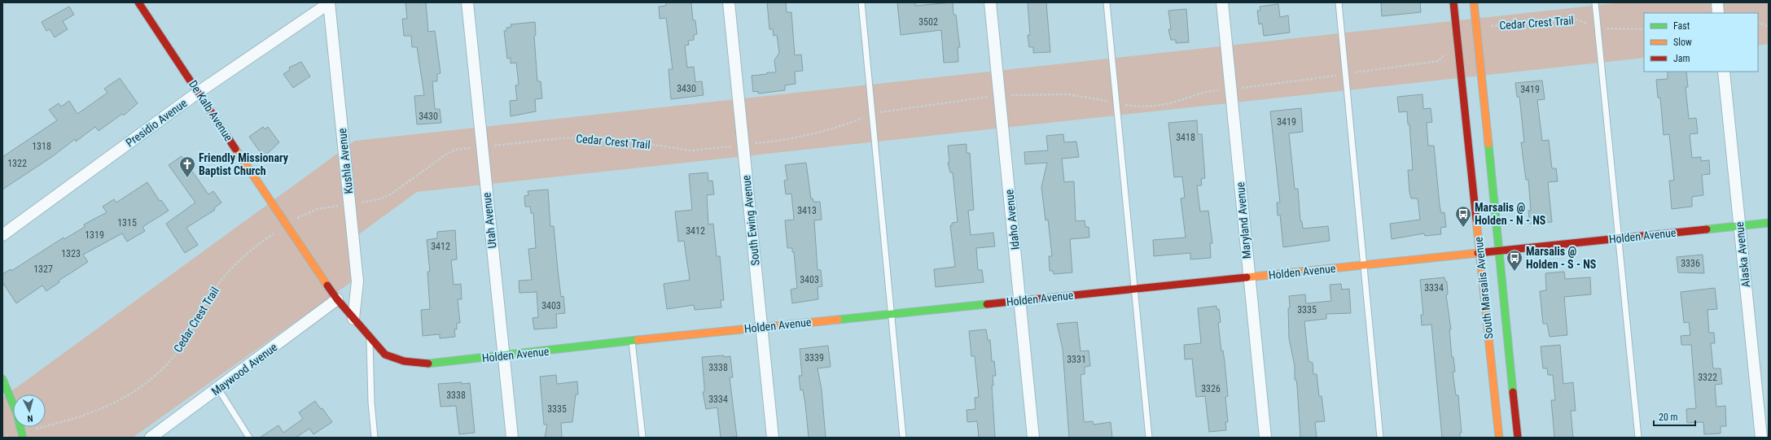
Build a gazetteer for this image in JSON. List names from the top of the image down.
{
  "streets": {
    "street": [
      "De Kalb Avenue",
      "Presidio Avenue",
      "Kushla Avenue",
      "Idaho Avenue",
      "Utah Avenue",
      "South Ewing Avenue",
      "Maryland Avenue",
      "Holden Avenue",
      "Alaska Avenue",
      "South Marsalis Avenue",
      "Maywood Avenue"
    ],
    "path": ["Cedar Crest Trail"]
  },
  "crossings": [
    ["De Kalb Avenue", "Presidio Avenue"],
    ["De Kalb Avenue", "Holden Avenue"],
    ["De Kalb Avenue", "Maywood Avenue"],
    ["Presidio Avenue", "Kushla Avenue"],
    ["Kushla Avenue", "Holden Avenue"],
    ["Idaho Avenue", "Holden Avenue"],
    ["Utah Avenue", "Holden Avenue"],
    ["South Ewing Avenue", "Holden Avenue"],
    ["Maryland Avenue", "Holden Avenue"],
    ["Holden Avenue", "Alaska Avenue"],
    ["Holden Avenue", "South Marsalis Avenue"],
    ["Holden Avenue", "Maywood Avenue"]
  ],
  "places": {
    "church": ["Friendly Missionary Baptist Church"],
    "bus stop": ["Marsalis @ Holden - N - NS", "Marsalis @ Holden - S - NS"]
  },
  "house_numbers": [
    "3502",
    "3430",
    "3419",
    "3430",
    "3419",
    "3418",
    "1318",
    "1322",
    "3413",
    "1315",
    "3412",
    "1319",
    "3412",
    "1323",
    "3336",
    "1327",
    "3403",
    "3334",
    "3403",
    "3335",
    "3339",
    "3331",
    "3338",
    "3322",
    "3326",
    "3338",
    "3334",
    "3335"
  ],
  "legend": ["Fast", "Slow", "Jam"],
  "scale_bar": "20 m",
  "north": "bottom"
}
